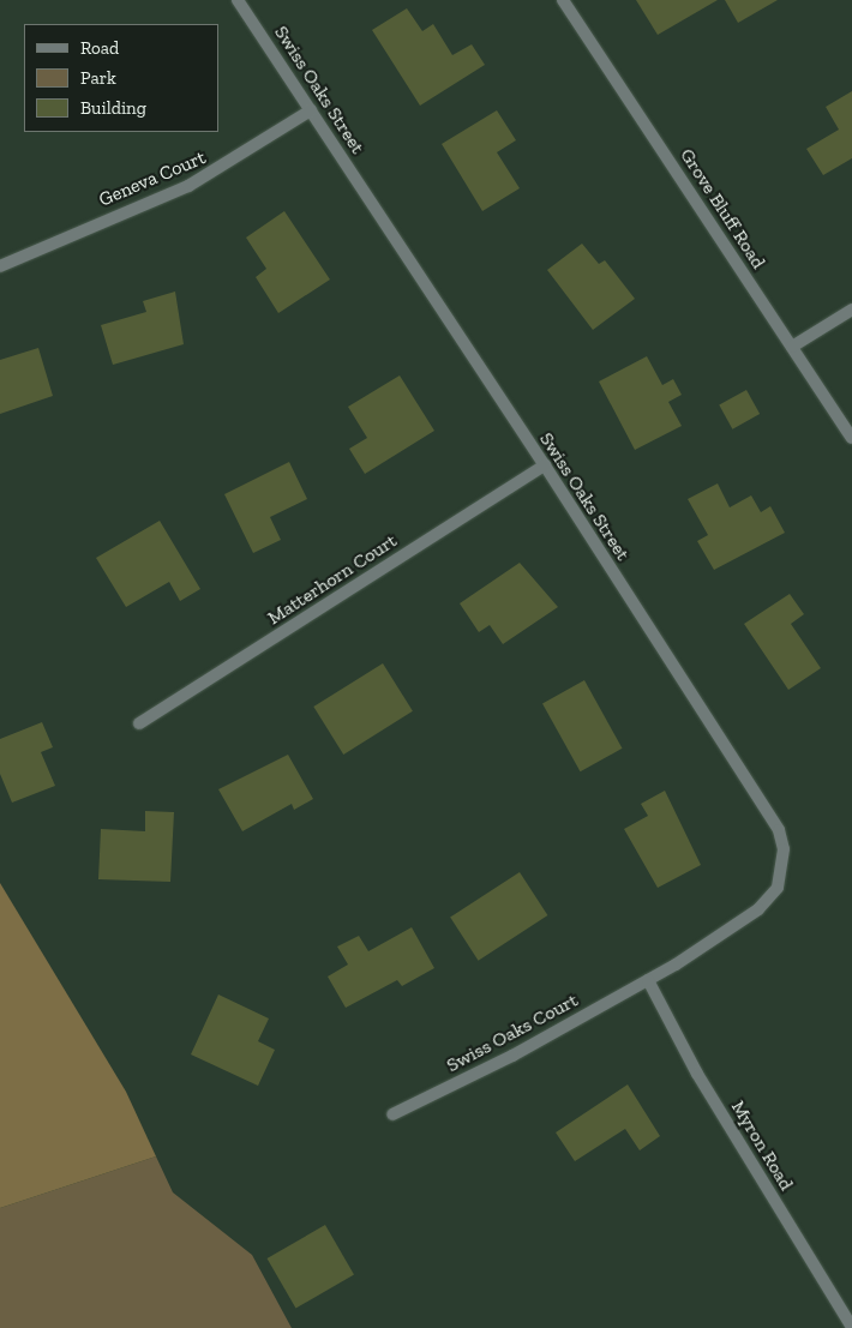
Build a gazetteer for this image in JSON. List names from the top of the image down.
{
  "streets": {
    "street": [
      "Swiss Oaks Street",
      "Geneva Court",
      "Grove Bluff Road",
      "Matterhorn Court",
      "Swiss Oaks Court",
      "Myron Road"
    ]
  },
  "crossings": [
    ["Swiss Oaks Street", "Geneva Court"],
    ["Swiss Oaks Street", "Matterhorn Court"],
    ["Swiss Oaks Street", "Swiss Oaks Court"],
    ["Swiss Oaks Street", "Myron Road"],
    ["Swiss Oaks Court", "Myron Road"]
  ],
  "legend": ["Road", "Park", "Building"]
}
